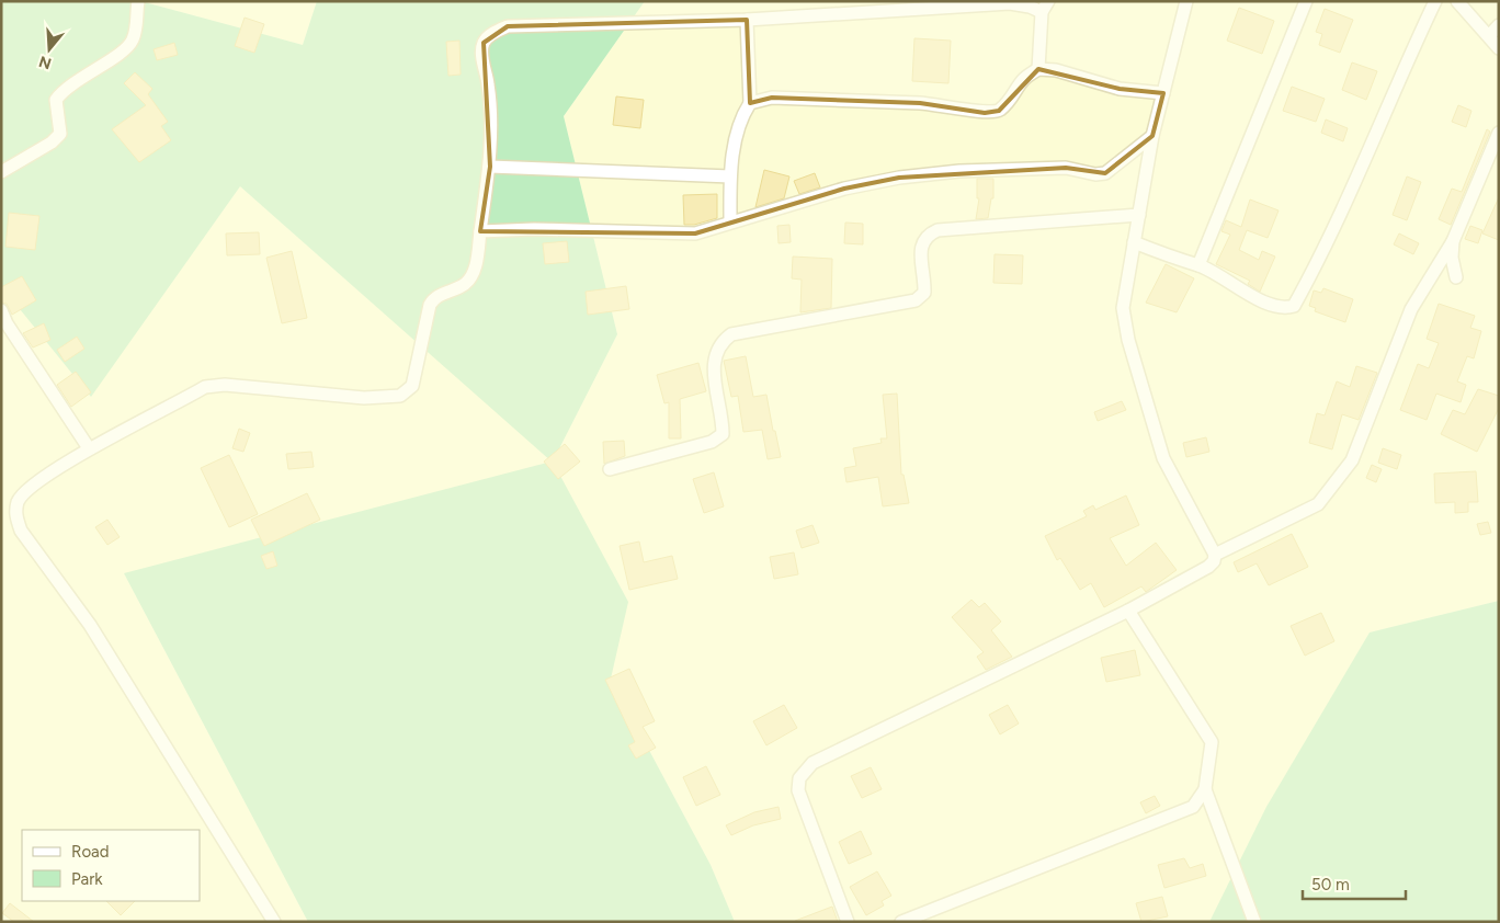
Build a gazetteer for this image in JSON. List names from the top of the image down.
{
  "legend": ["Road", "Park"],
  "scale_bar": "50 m",
  "north": "bottom"
}
